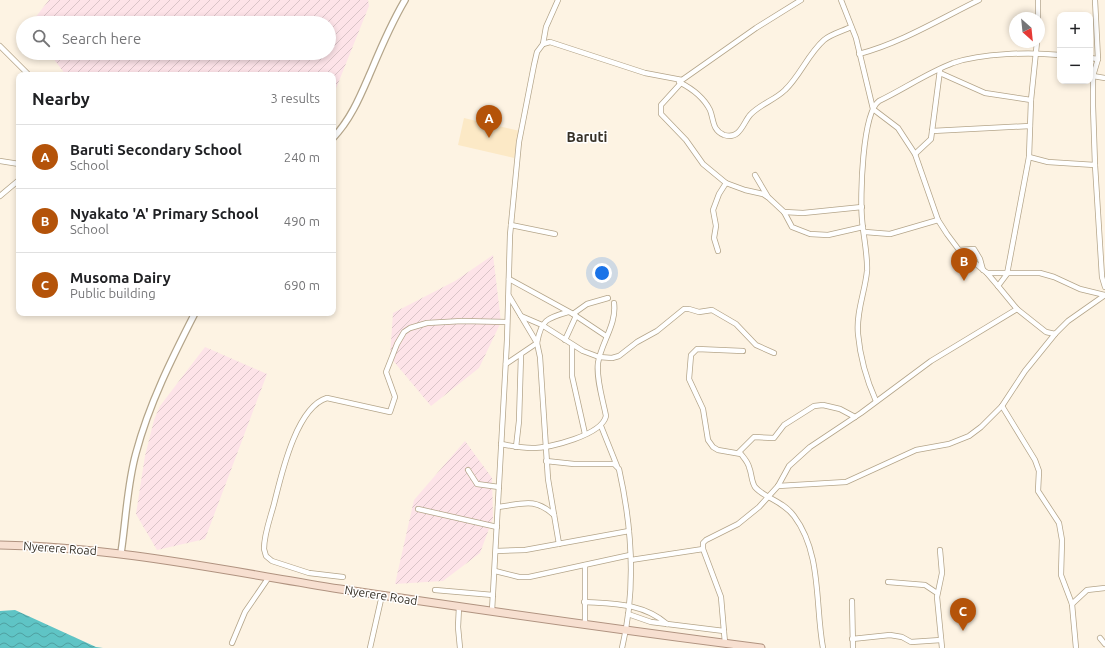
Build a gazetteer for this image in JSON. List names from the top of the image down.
{
  "streets": {
    "main road": ["Nyerere Road"]
  },
  "districts": ["Baruti"],
  "north": "bottom right",
  "page": {
    "map_buttons": ["+", "−"],
    "search": "Search here",
    "heading": ["Nearby", "3 results"],
    "pins": ["A", "B", "C"],
    "list": [
      {
        "mark": "A",
        "name": "Baruti Secondary School",
        "note": "School",
        "value": "240 m"
      },
      {
        "mark": "B",
        "name": "Nyakato 'A' Primary School",
        "note": "School",
        "value": "490 m"
      },
      {
        "mark": "C",
        "name": "Musoma Dairy",
        "note": "Public building",
        "value": "690 m"
      }
    ]
  }
}
